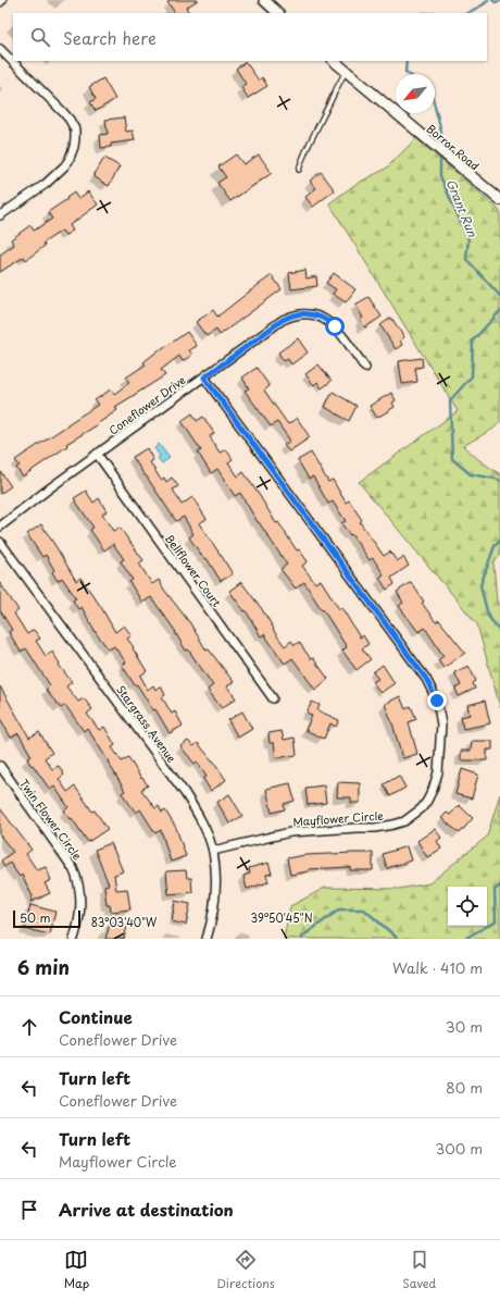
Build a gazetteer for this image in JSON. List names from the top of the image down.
{
  "streets": {
    "street": [
      "Borror Road",
      "Coneflower Drive",
      "Bellflower Court",
      "Stargrass Avenue",
      "Mayflower Circle",
      "Twin Flower Circle"
    ]
  },
  "crossings": [
    ["Coneflower Drive", "Bellflower Court"],
    ["Coneflower Drive", "Mayflower Circle"],
    ["Stargrass Avenue", "Mayflower Circle"]
  ],
  "water": ["Grant Run"],
  "scale_bar": "50 m",
  "north": "bottom left",
  "page": {
    "search": "Search here",
    "scale": "50 m",
    "heading": ["6 min", "Walk · 410 m"],
    "list": [
      ["Continue", "Coneflower Drive", "30 m"],
      ["Turn left", "Coneflower Drive", "80 m"],
      ["Turn left", "Mayflower Circle", "300 m"],
      "Arrive at destination"
    ],
    "nav": ["Map", "Directions", "Saved"]
  },
  "coordinates": ["39°50'45\"N", "83°03'40\"W"]
}
